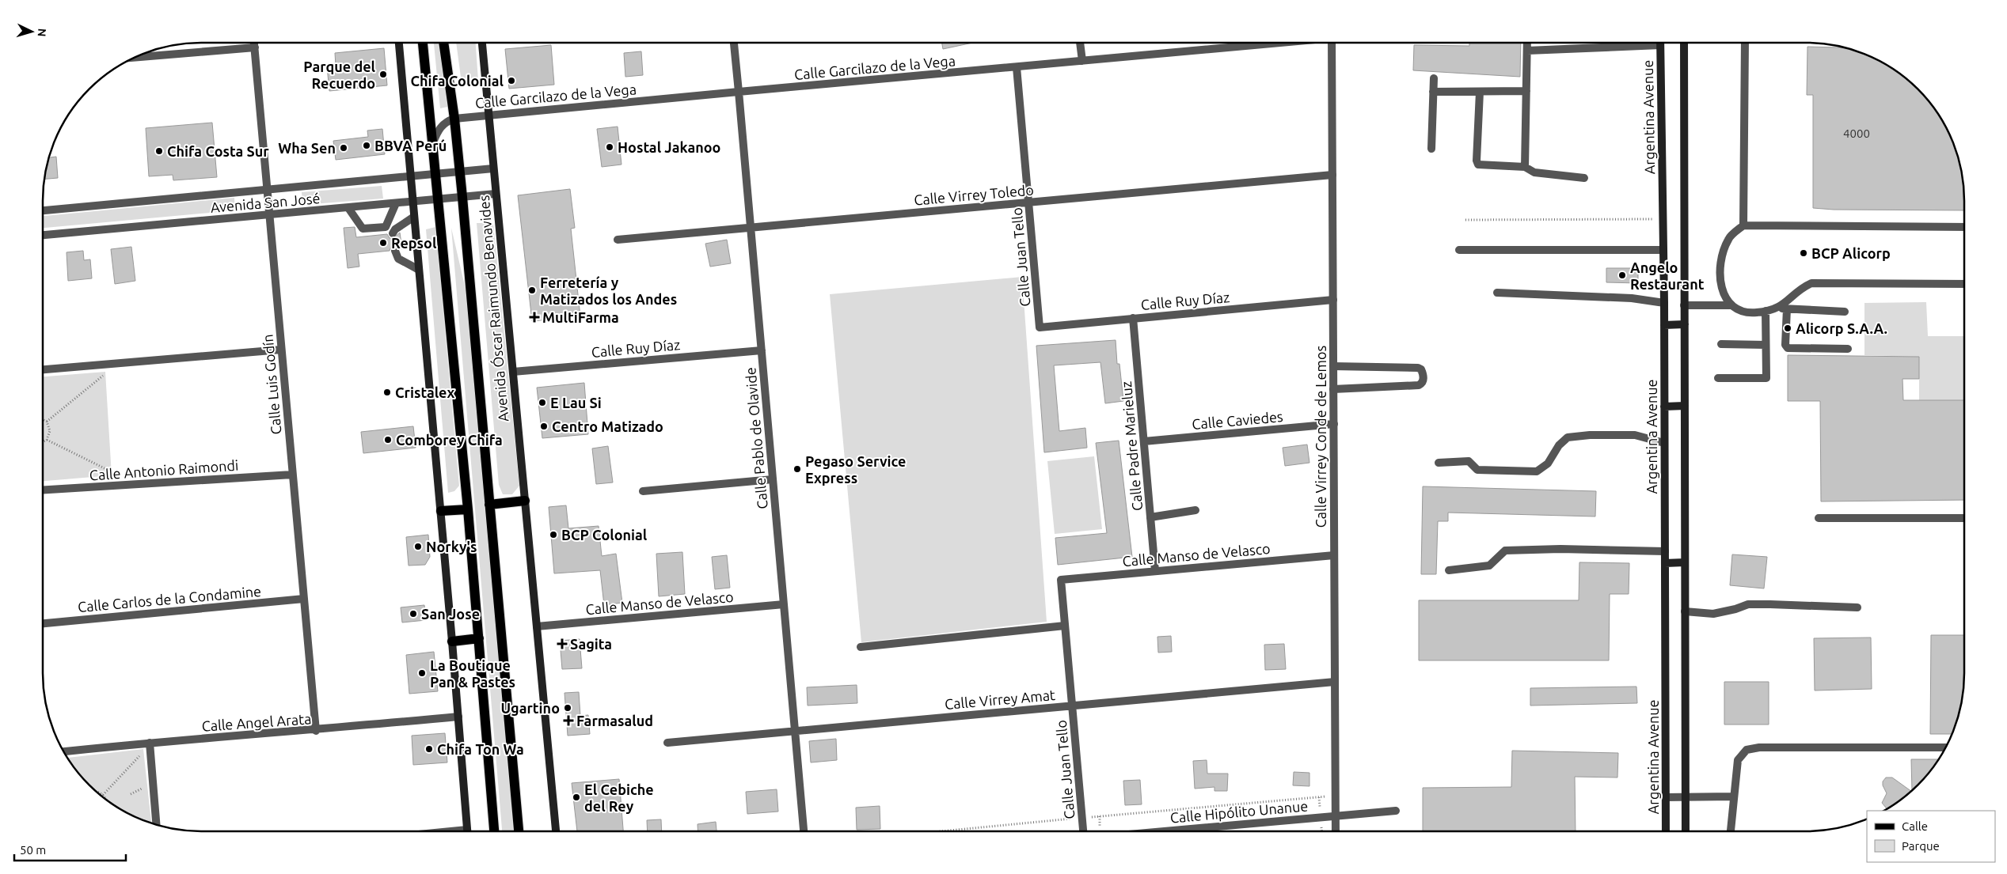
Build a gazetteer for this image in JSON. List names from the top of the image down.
{
  "streets": {
    "main road": ["Argentina Avenue", "Avenida Óscar Raimundo Benavides"],
    "street": [
      "Calle Garcilazo de la Vega",
      "Calle Virrey Toledo",
      "Avenida San José",
      "Calle Juan Tello",
      "Calle Ruy Díaz",
      "Calle Luis Godín",
      "Calle Caviedes",
      "Calle Virrey Conde de Lemos",
      "Calle Pablo de Olavide",
      "Calle Padre Marieluz",
      "Calle Antonio Raimondi",
      "Calle Manso de Velasco",
      "Calle Carlos de la Condamine",
      "Calle Virrey Amat",
      "Calle Angel Arata",
      "Calle Hipólito Unanue"
    ]
  },
  "crossings": [
    ["Calle Garcilazo de la Vega", "Calle Juan Tello"],
    ["Calle Garcilazo de la Vega", "Avenida Óscar Raimundo Benavides"],
    ["Calle Garcilazo de la Vega", "Calle Pablo de Olavide"],
    ["Calle Virrey Toledo", "Calle Juan Tello"],
    ["Calle Virrey Toledo", "Calle Virrey Conde de Lemos"],
    ["Calle Virrey Toledo", "Calle Pablo de Olavide"],
    ["Avenida San José", "Avenida Óscar Raimundo Benavides"],
    ["Avenida San José", "Calle Luis Godín"],
    ["Calle Juan Tello", "Calle Ruy Díaz"],
    ["Calle Juan Tello", "Calle Manso de Velasco"],
    ["Calle Juan Tello", "Calle Virrey Amat"],
    ["Calle Ruy Díaz", "Avenida Óscar Raimundo Benavides"],
    ["Calle Ruy Díaz", "Calle Virrey Conde de Lemos"],
    ["Calle Ruy Díaz", "Calle Pablo de Olavide"],
    ["Calle Ruy Díaz", "Calle Padre Marieluz"],
    ["Avenida Óscar Raimundo Benavides", "Calle Manso de Velasco"],
    ["Calle Luis Godín", "Calle Antonio Raimondi"],
    ["Calle Luis Godín", "Calle Carlos de la Condamine"],
    ["Calle Luis Godín", "Calle Angel Arata"],
    ["Calle Caviedes", "Calle Virrey Conde de Lemos"],
    ["Calle Caviedes", "Calle Padre Marieluz"],
    ["Calle Virrey Conde de Lemos", "Calle Manso de Velasco"],
    ["Calle Virrey Conde de Lemos", "Calle Virrey Amat"],
    ["Calle Virrey Conde de Lemos", "Calle Hipólito Unanue"],
    ["Calle Pablo de Olavide", "Calle Manso de Velasco"],
    ["Calle Pablo de Olavide", "Calle Virrey Amat"],
    ["Calle Padre Marieluz", "Calle Manso de Velasco"]
  ],
  "places": {
    "other": [
      "Parque del Recuerdo",
      "Chifa Colonial",
      "BBVA Perú",
      "Hostal Jakanoo",
      "Wha Sen",
      "Chifa Costa Sur",
      "Repsol",
      "BCP Alicorp",
      "Angelo Restaurant",
      "Ferretería y Matizados los Andes",
      "Alicorp S.A.A.",
      "Cristalex",
      "E Lau Si",
      "Centro Matizado",
      "Comborey Chifa",
      "Pegaso Service Express",
      "BCP Colonial",
      "Norky's",
      "San Jose",
      "La Boutique Pan & Pastes",
      "Ugartino",
      "Chifa Ton Wa",
      "El Cebiche del Rey"
    ],
    "health": ["MultiFarma", "Sagita", "Farmasalud"]
  },
  "house_numbers": ["4000"],
  "legend": ["Calle", "Parque"],
  "scale_bar": "50 m",
  "north": "right"
}
